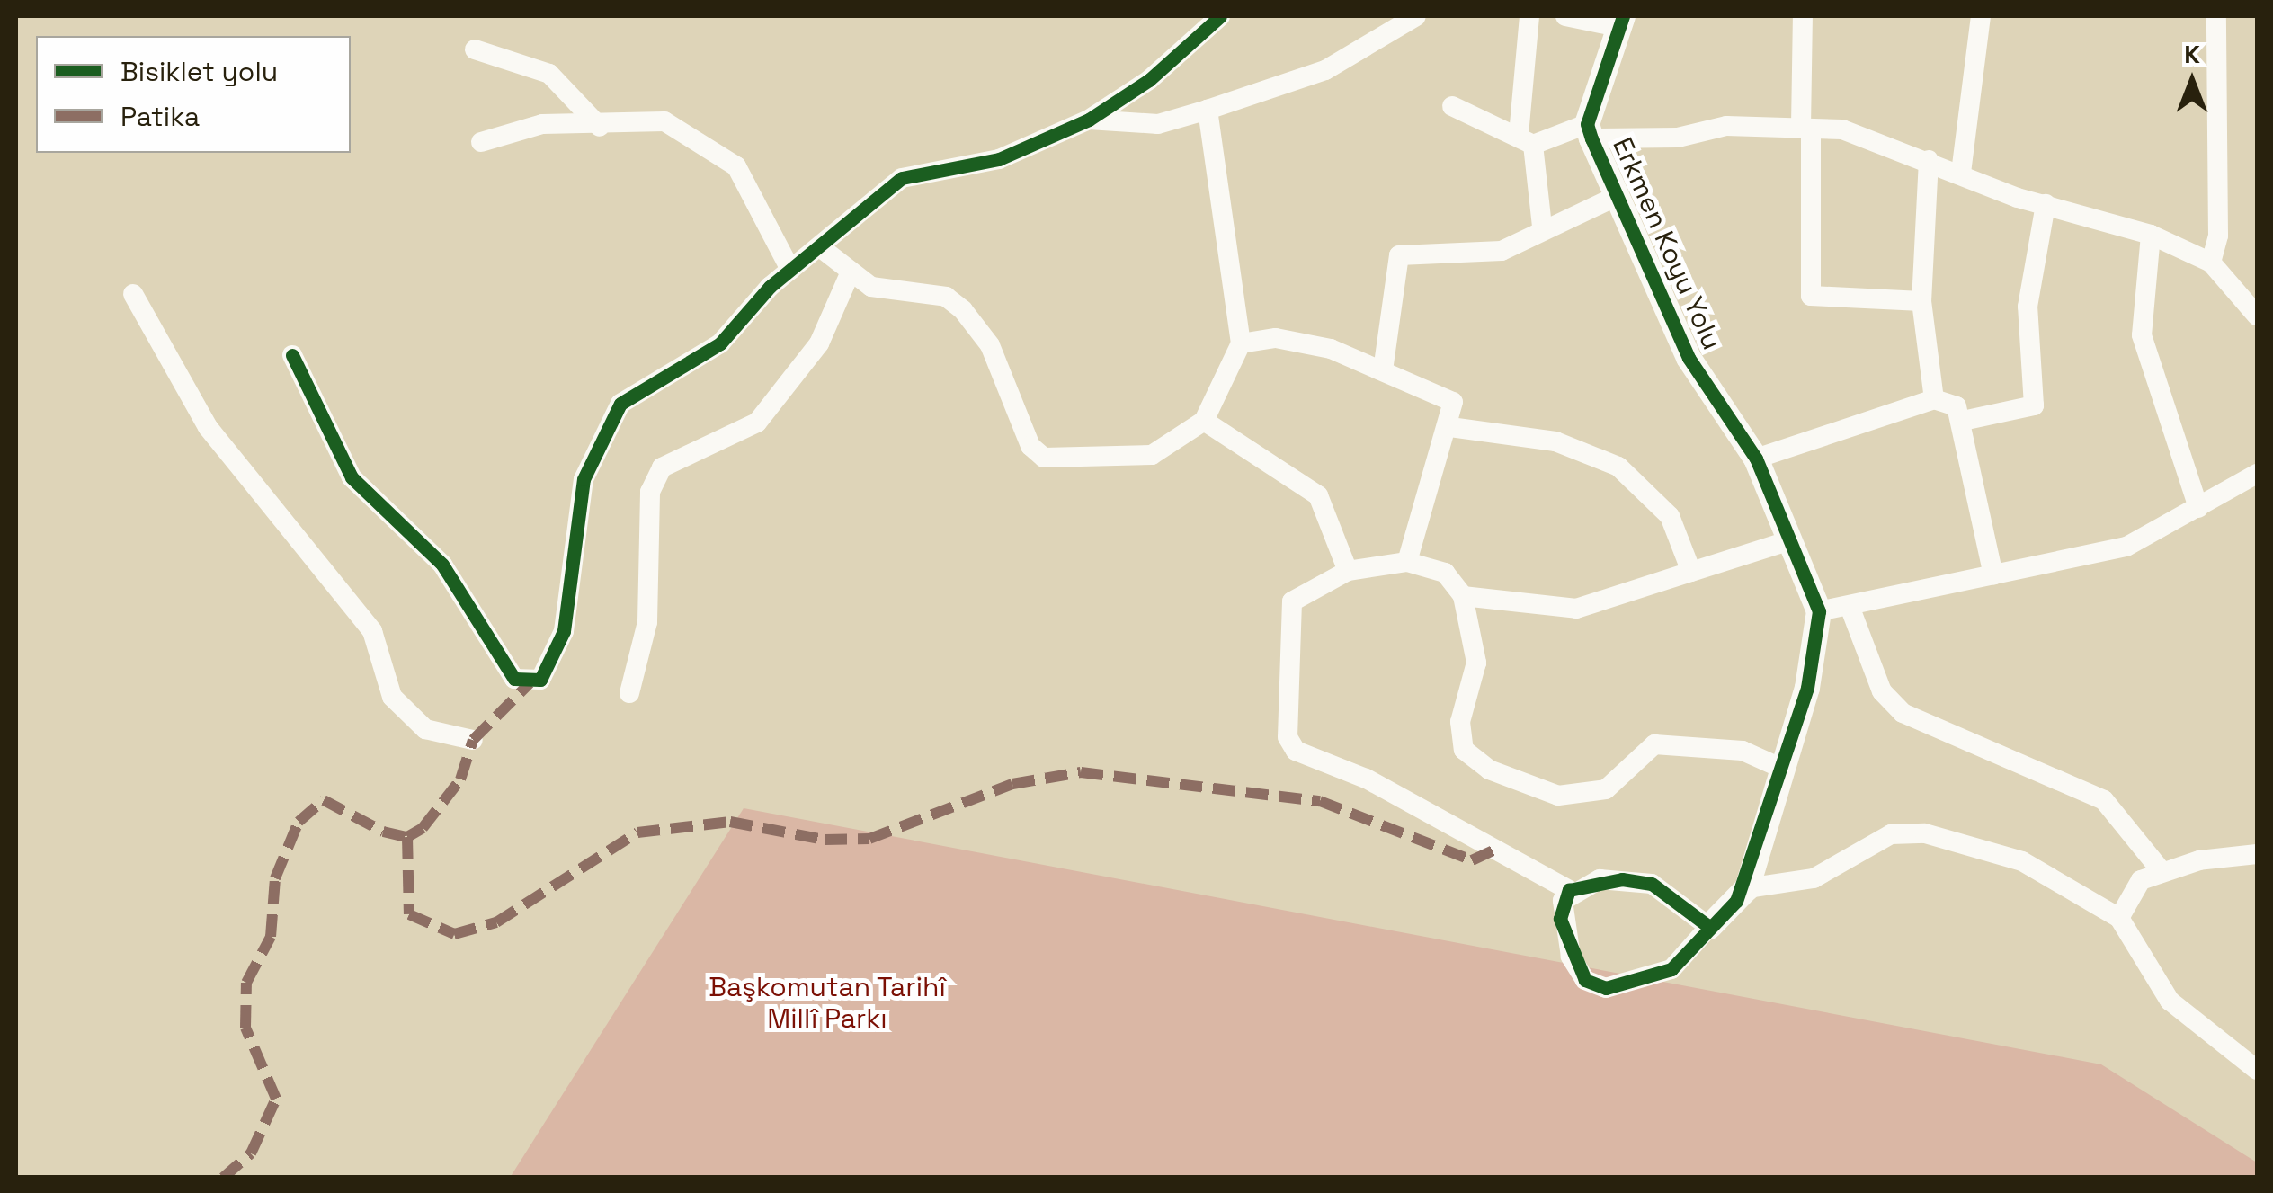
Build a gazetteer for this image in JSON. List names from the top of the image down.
{
  "streets": {
    "street": ["Erkmen Koyu Yolu"]
  },
  "parks": ["Başkomutan Tarihî Millî Parkı"],
  "legend": ["Bisiklet yolu", "Patika"],
  "north": "top"
}
